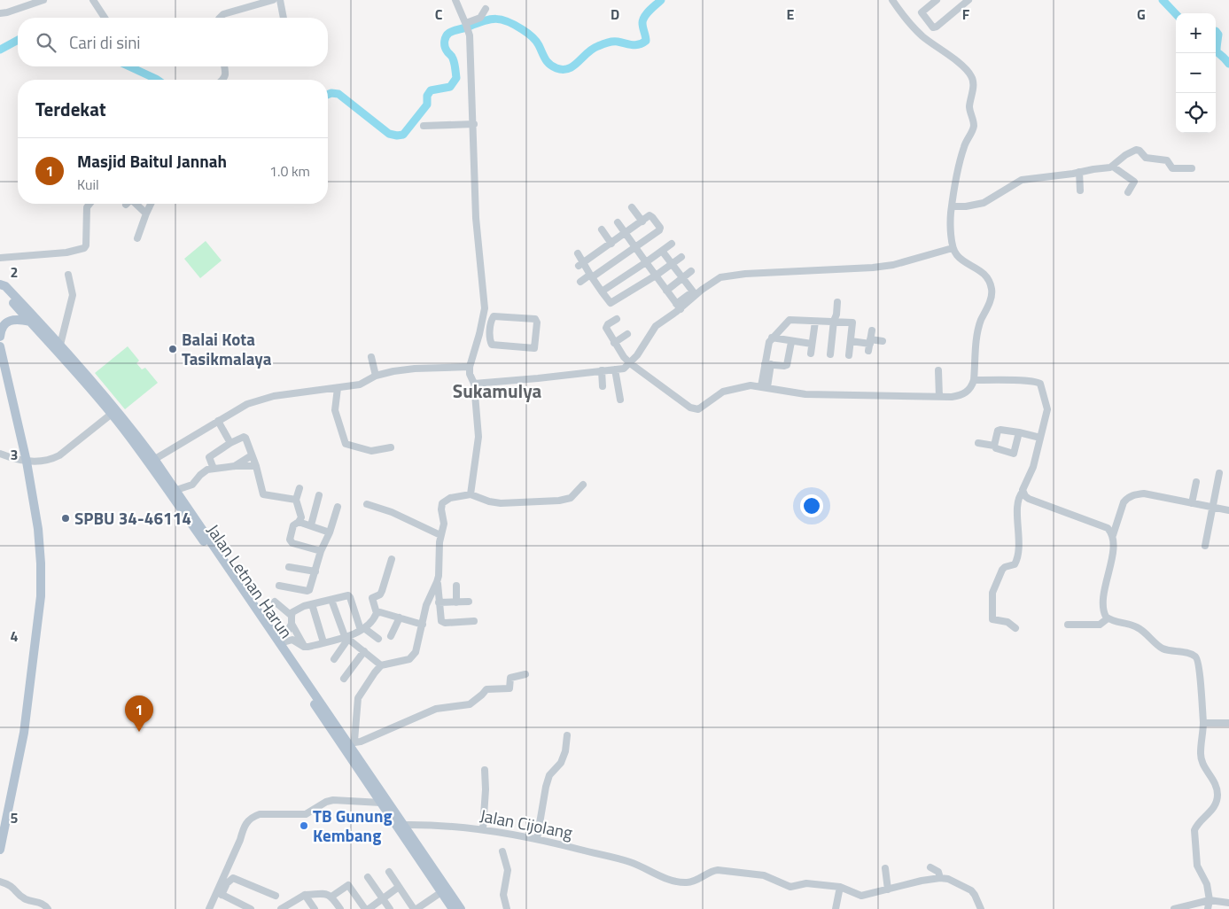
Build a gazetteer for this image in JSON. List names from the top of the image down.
{
  "streets": {
    "main road": ["Jalan Letnan Harun"],
    "street": ["Jalan Cijolang"]
  },
  "crossings": [
    ["Jalan Letnan Harun", "Jalan Cijolang"]
  ],
  "districts": ["Sukamulya"],
  "places": ["Balai Kota Tasikmalaya", "SPBU 34-46114", "TB Gunung Kembang"],
  "page": {
    "map_buttons": ["+", "−"],
    "search": "Cari di sini",
    "heading": "Terdekat",
    "list": [
      {
        "mark": "1",
        "name": "Masjid Baitul Jannah",
        "note": "Kuil",
        "value": "1.0 km"
      }
    ],
    "pins": "1"
  },
  "grid": {
    "columns": [
      "C",
      "D",
      "E",
      "F",
      "G"
    ],
    "rows": [
      "2",
      "3",
      "4",
      "5"
    ]
  }
}
